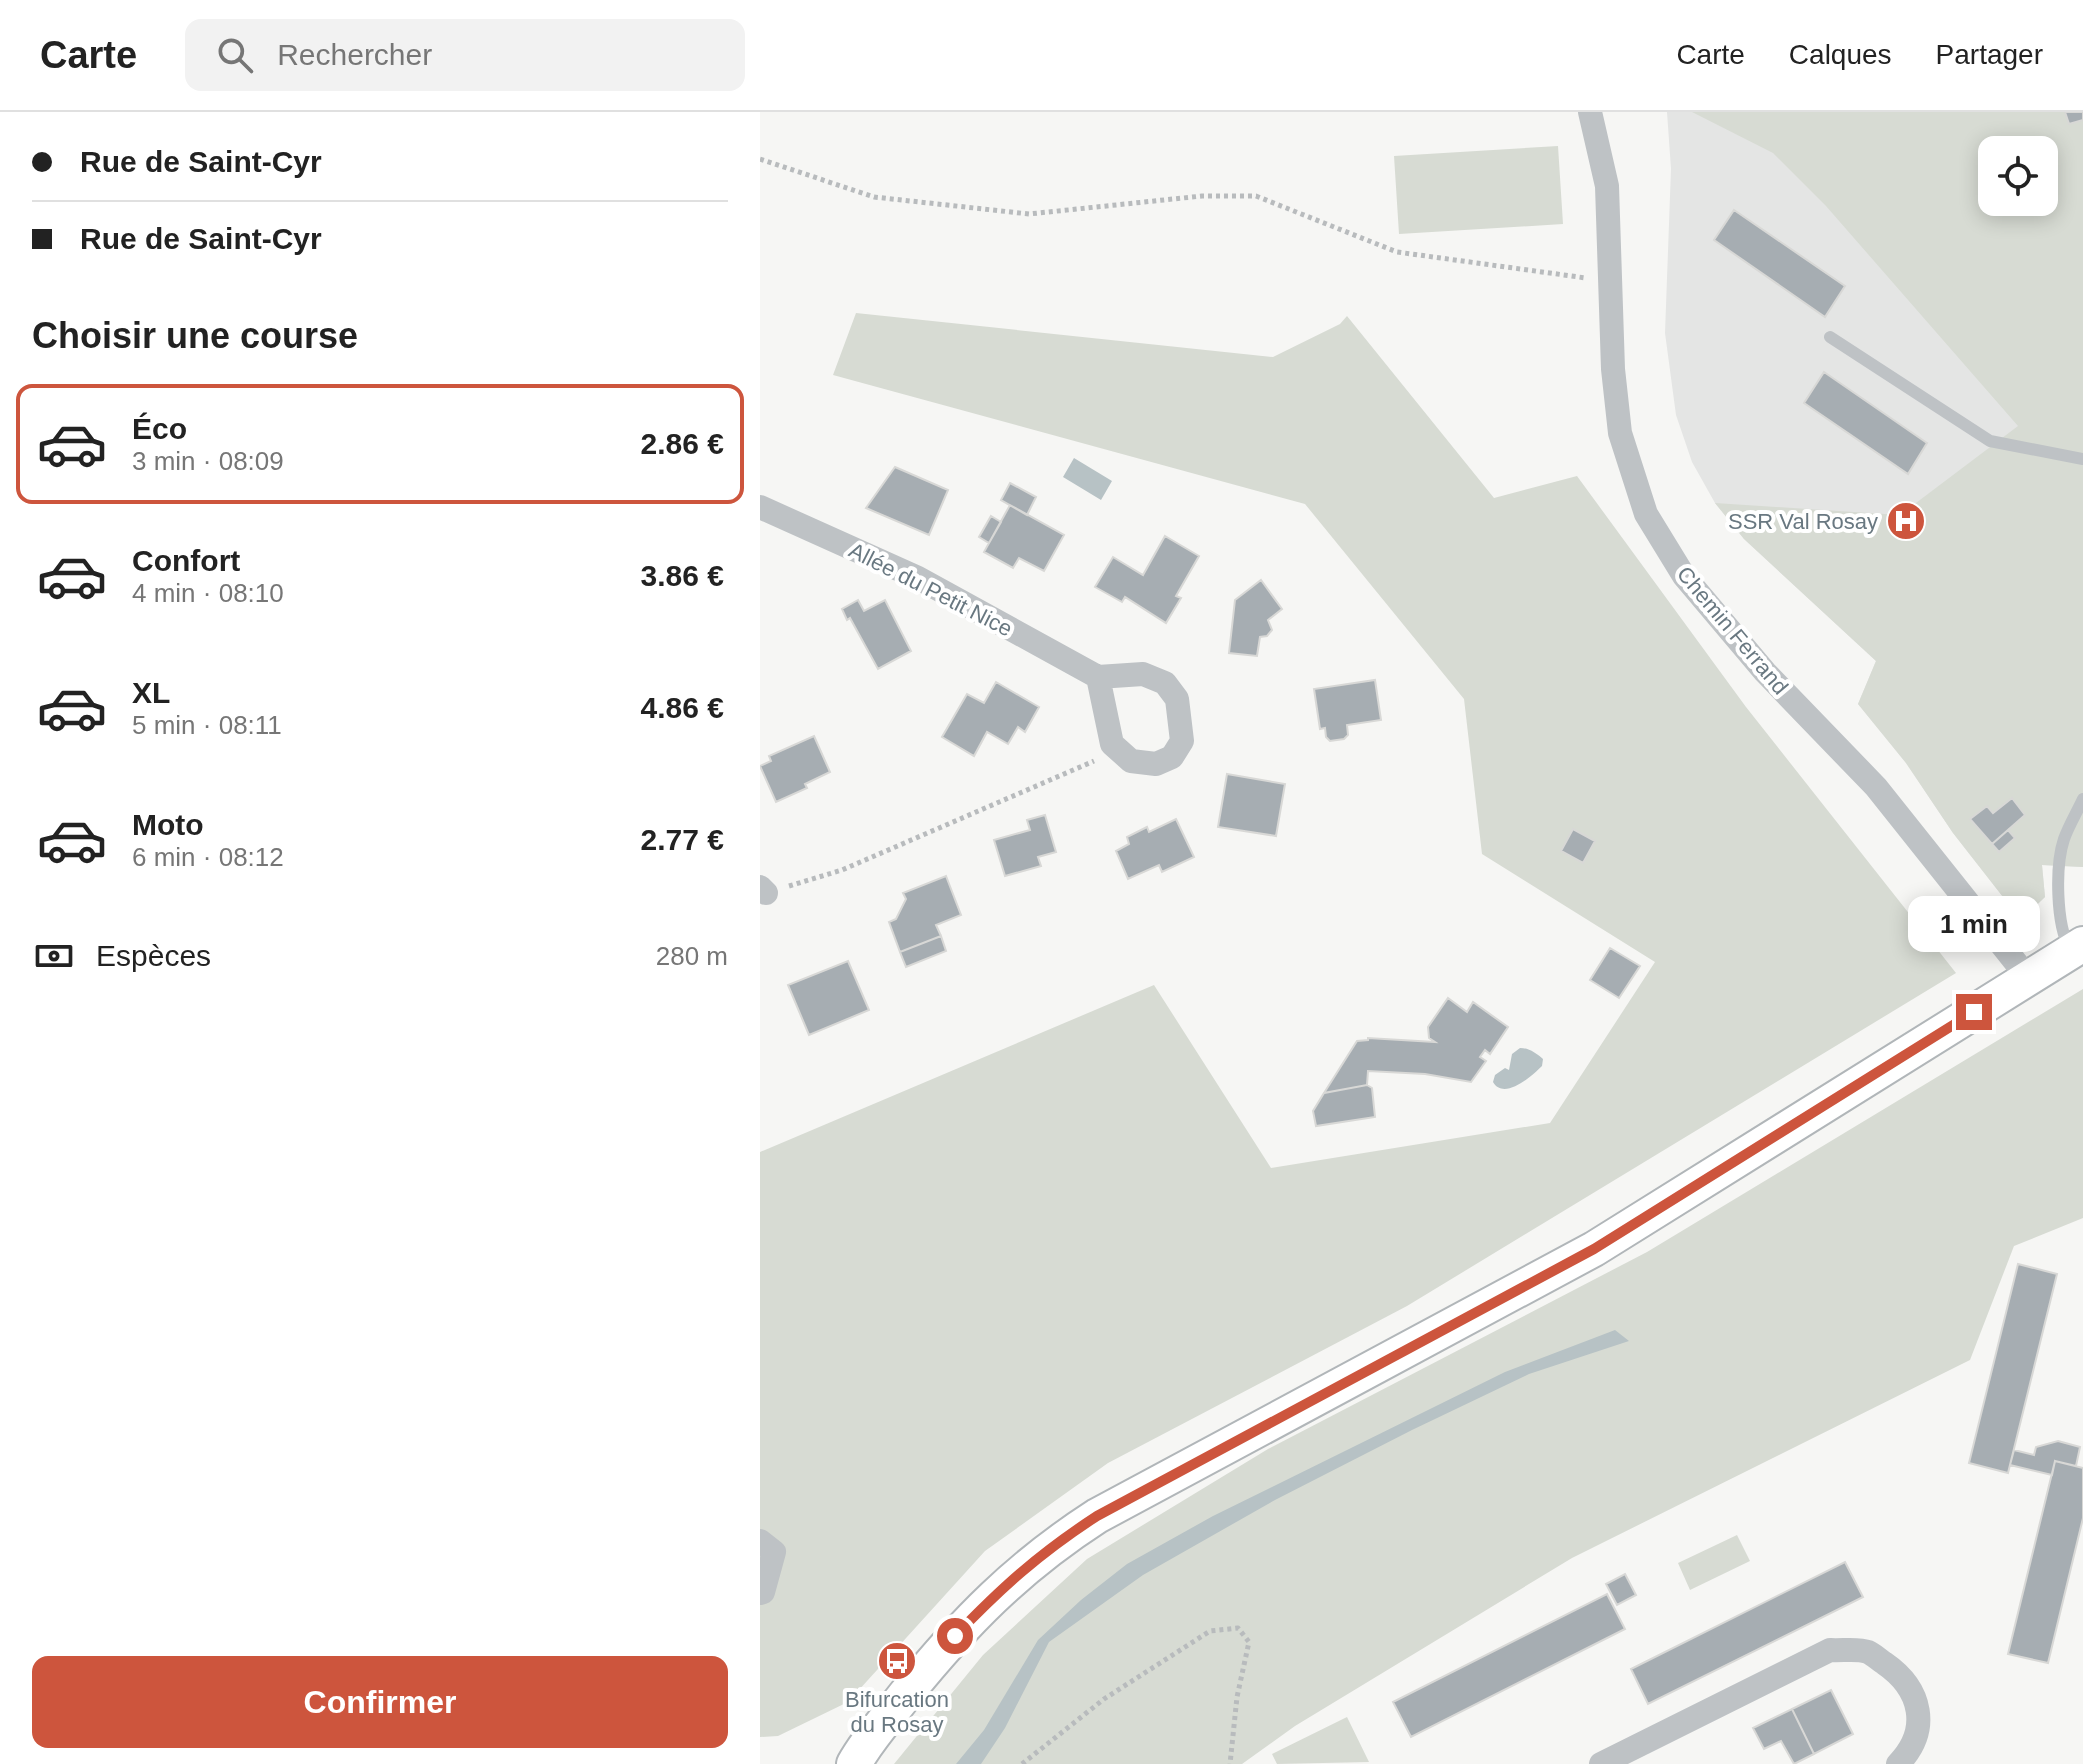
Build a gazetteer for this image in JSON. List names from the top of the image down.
{
  "streets": {
    "street": ["Allée du Petit Nice", "Chemin Ferrand"]
  },
  "places": {
    "hospital": ["SSR Val Rosay"],
    "bus stop": ["Bifurcation du Rosay"]
  },
  "page": {
    "header": "Carte",
    "search": "Rechercher",
    "nav": ["Carte", "Calques", "Partager"],
    "banner": ["Rue de Saint-Cyr", "Rue de Saint-Cyr"],
    "heading": "Choisir une course",
    "list": [
      {
        "name": "Éco",
        "note": "3 min · 08:09",
        "value": "2.86 €"
      },
      {
        "name": "Confort",
        "note": "4 min · 08:10",
        "value": "3.86 €"
      },
      {
        "name": "XL",
        "note": "5 min · 08:11",
        "value": "4.86 €"
      },
      {
        "name": "Moto",
        "note": "6 min · 08:12",
        "value": "2.77 €"
      }
    ],
    "bubble": "1 min",
    "pay": ["Espèces", "280 m"],
    "buttons": "Confirmer"
  }
}
